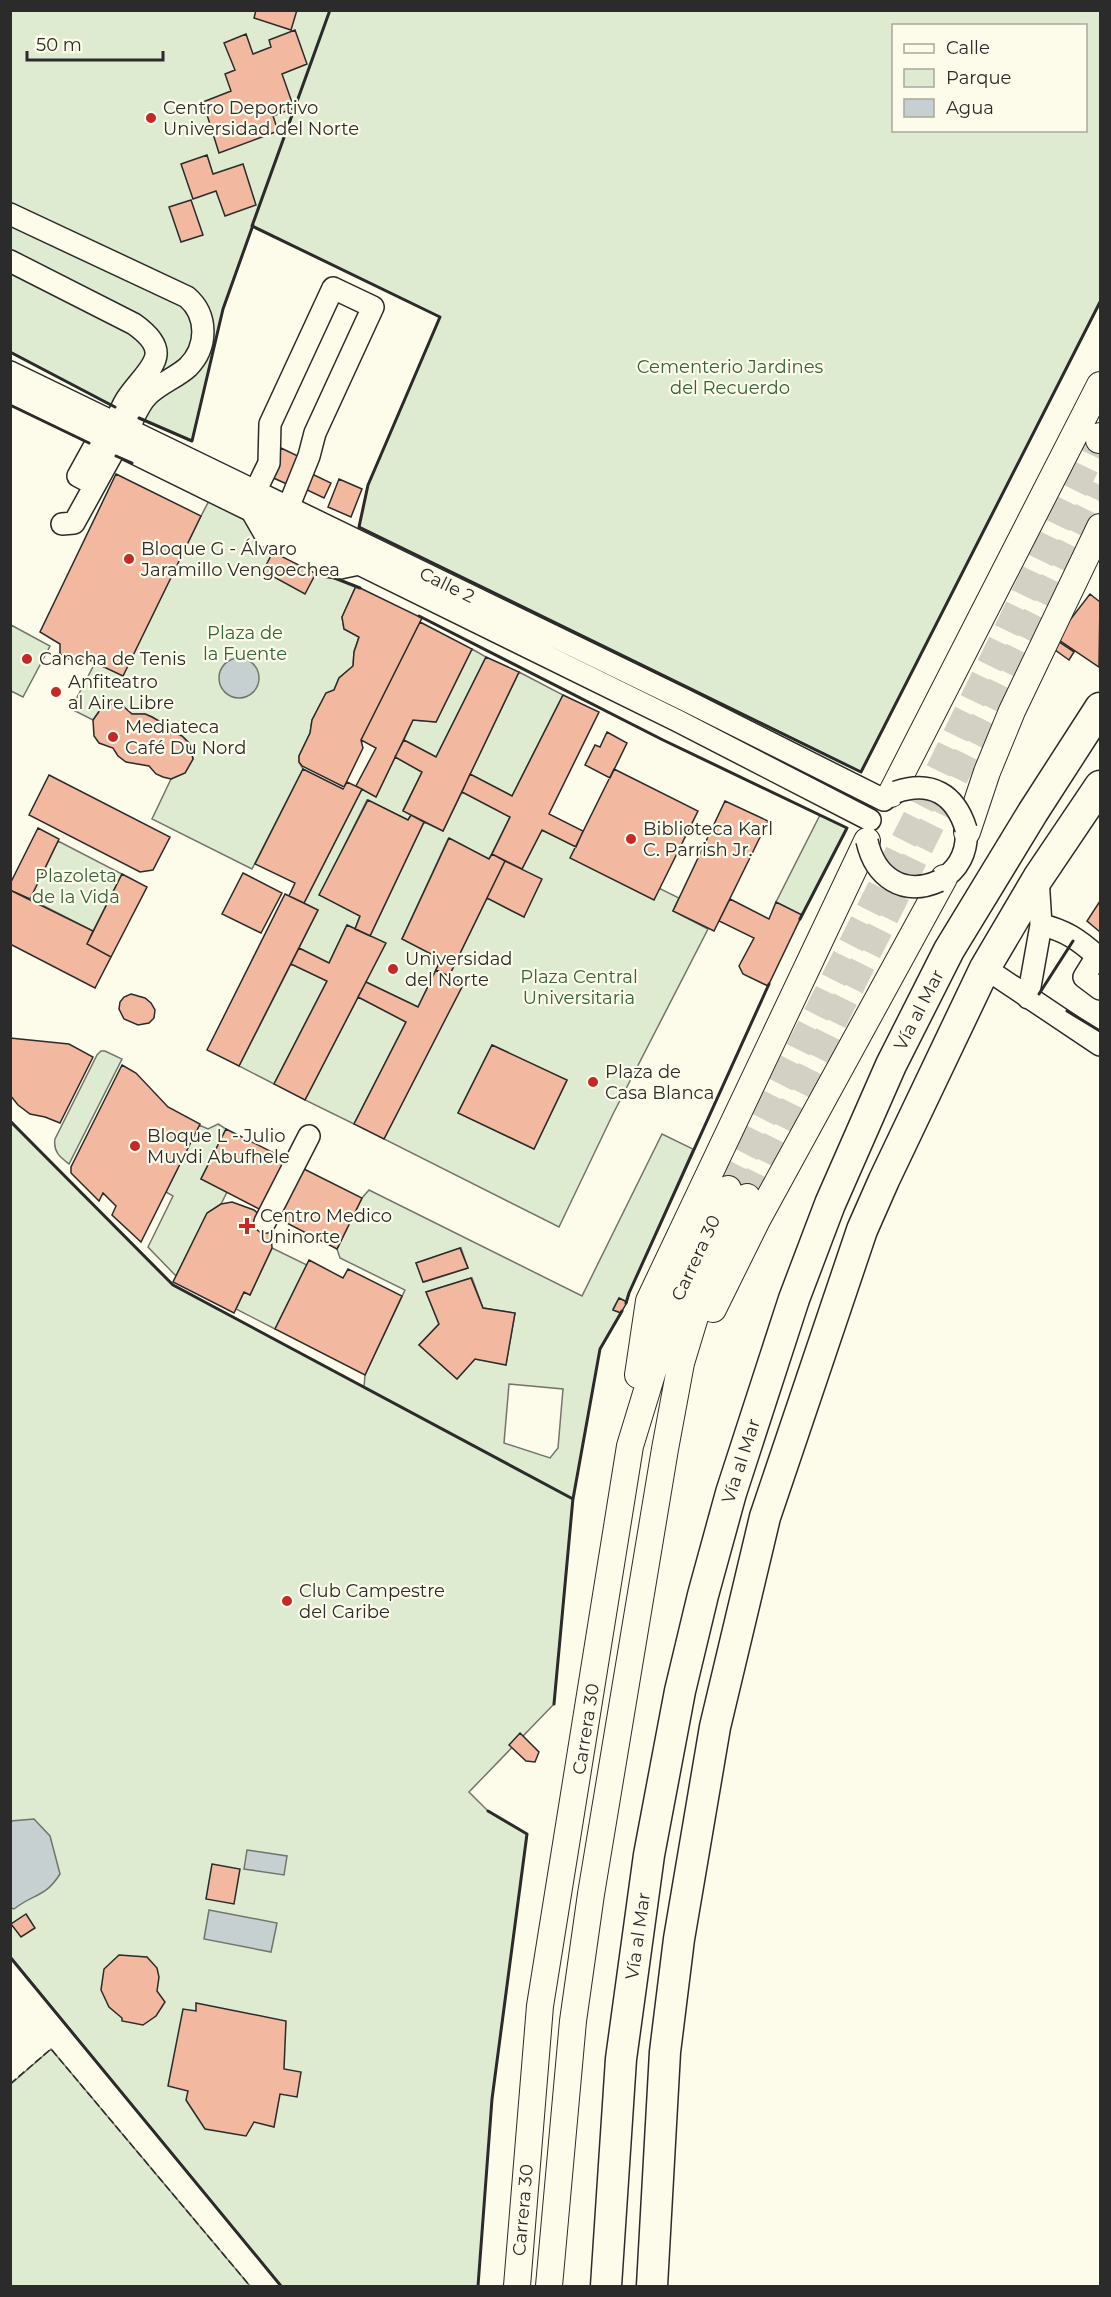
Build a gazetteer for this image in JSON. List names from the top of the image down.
{
  "streets": {
    "highway": ["Vía al Mar"],
    "main road": ["Carrera 30"],
    "street": ["Calle 2"]
  },
  "parks": [
    "Cementerio Jardines del Recuerdo",
    "Plaza de la Fuente",
    "Plazoleta de la Vida",
    "Plaza Central Universitaria"
  ],
  "places": {
    "other": [
      "Centro Deportivo Universidad del Norte",
      "Bloque G - Álvaro Jaramillo Vengoechea",
      "Cancha de Tenis",
      "Anfiteatro al Aire Libre",
      "Mediateca Café Du Nord",
      "Biblioteca Karl C. Parrish Jr.",
      "Universidad del Norte",
      "Plaza de Casa Blanca",
      "Bloque L - Julio Muvdi Abufhele",
      "Club Campestre del Caribe"
    ],
    "health": ["Centro Medico Uninorte"]
  },
  "legend": ["Calle", "Parque", "Agua"],
  "scale_bar": "50 m"
}
